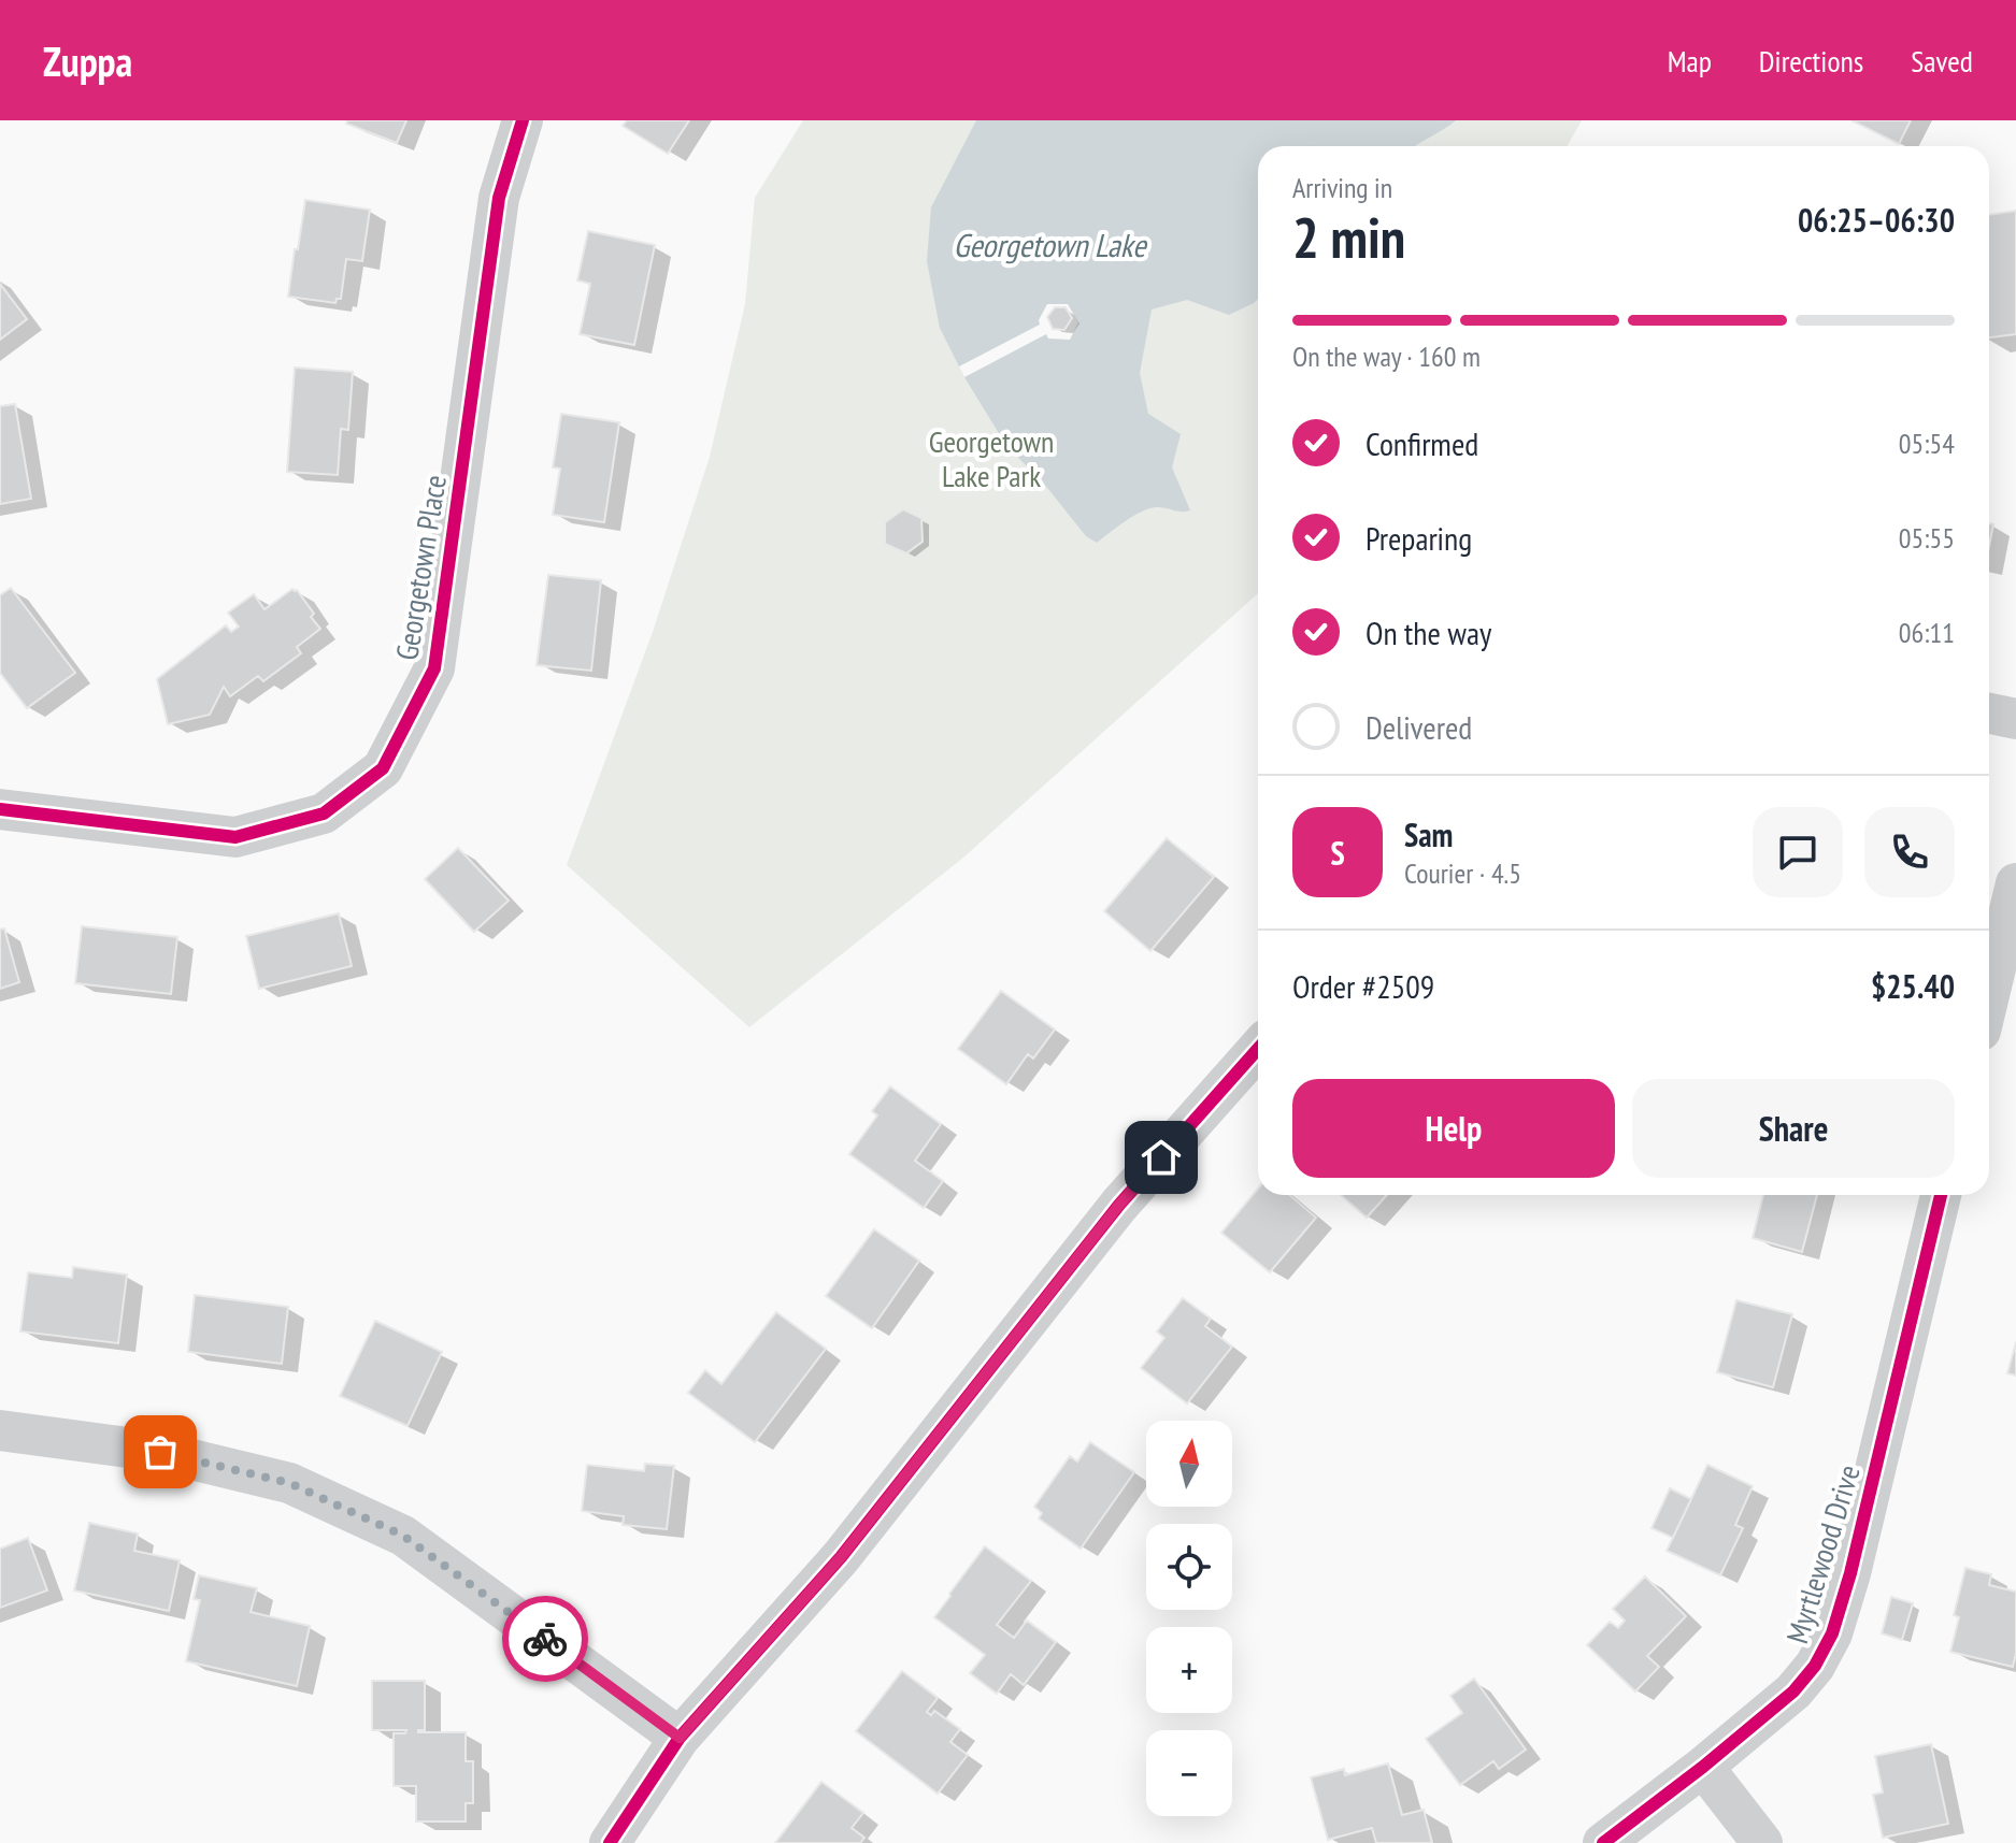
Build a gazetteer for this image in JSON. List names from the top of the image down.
{
  "streets": {
    "street": ["Georgetown Place", "Myrtlewood Drive"]
  },
  "water": ["Georgetown Lake"],
  "parks": ["Georgetown Lake Park"],
  "north": "top",
  "page": {
    "header": "Zuppa",
    "nav": ["Map", "Directions", "Saved"],
    "heading": ["2 min", "Arriving in", "06:25–06:30"],
    "panel": [
      "Sam",
      "Courier · 4.5",
      "Order #2509",
      "$25.40"
    ],
    "bar": "On the way · 160 m",
    "list": [
      ["Confirmed", "05:54"],
      ["Preparing", "05:55"],
      ["On the way", "06:11"],
      "Delivered"
    ],
    "round": "S",
    "buttons": ["Help", "Share"],
    "map_buttons": ["+", "−"]
  }
}
